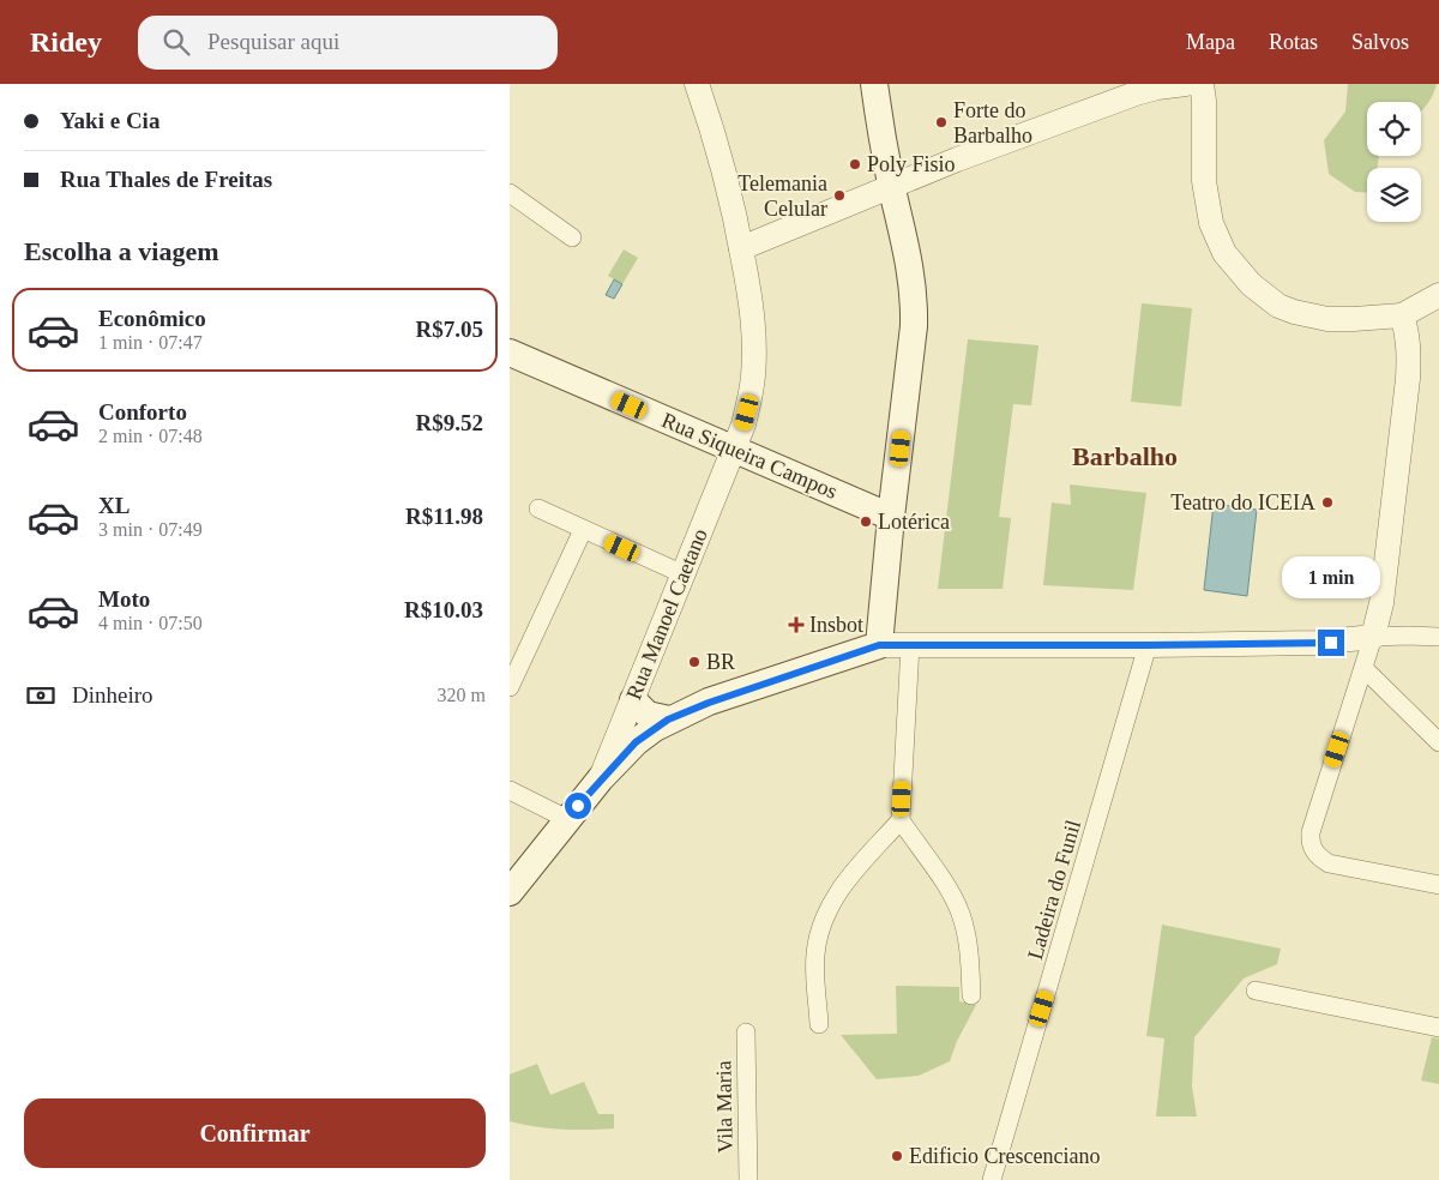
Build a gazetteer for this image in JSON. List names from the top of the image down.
{
  "streets": {
    "main road": ["Rua Siqueira Campos"],
    "street": ["Rua Manoel Caetano", "Ladeira do Funil", "Vila Maria"]
  },
  "crossings": [
    ["Rua Siqueira Campos", "Rua Manoel Caetano"]
  ],
  "districts": ["Barbalho"],
  "places": {
    "other": [
      "Forte do Barbalho",
      "Poly Fisio",
      "Telemania Celular",
      "Teatro do ICEIA",
      "Lotérica",
      "BR",
      "Edificio Crescenciano"
    ],
    "health": ["Insbot"]
  },
  "page": {
    "header": "Ridey",
    "search": "Pesquisar aqui",
    "nav": ["Mapa", "Rotas", "Salvos"],
    "banner": ["Yaki e Cia", "Rua Thales de Freitas"],
    "heading": "Escolha a viagem",
    "list": [
      {
        "name": "Econômico",
        "note": "1 min · 07:47",
        "value": "R$7.05"
      },
      {
        "name": "Conforto",
        "note": "2 min · 07:48",
        "value": "R$9.52"
      },
      {
        "name": "XL",
        "note": "3 min · 07:49",
        "value": "R$11.98"
      },
      {
        "name": "Moto",
        "note": "4 min · 07:50",
        "value": "R$10.03"
      }
    ],
    "bubble": "1 min",
    "pay": ["Dinheiro", "320 m"],
    "buttons": "Confirmar"
  }
}
